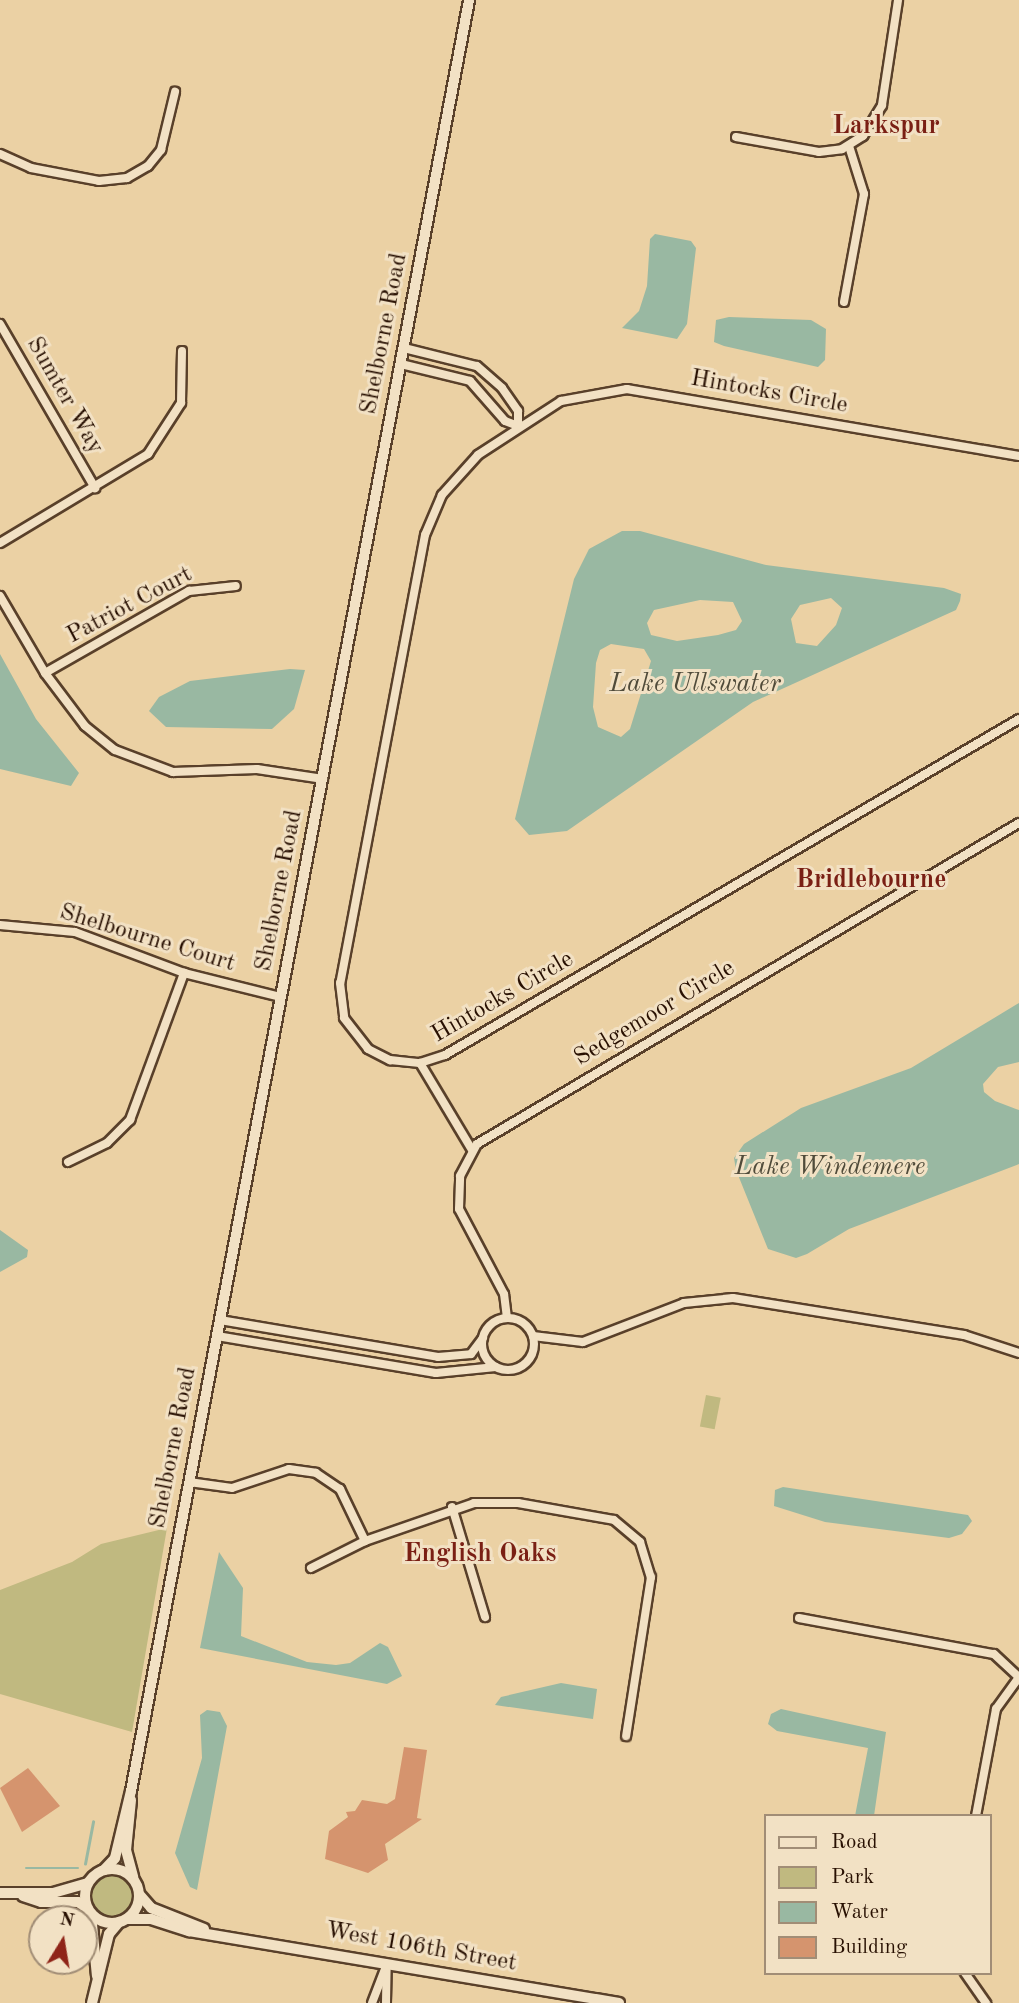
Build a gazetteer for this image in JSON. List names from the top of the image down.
{
  "streets": {
    "street": [
      "Shelborne Road",
      "Hintocks Circle",
      "Sumter Way",
      "Patriot Court",
      "Shelbourne Court",
      "Sedgemoor Circle",
      "West 106th Street"
    ]
  },
  "crossings": [
    ["Shelborne Road", "Shelbourne Court"]
  ],
  "districts": ["Larkspur", "Bridlebourne", "English Oaks"],
  "water": ["Lake Ullswater", "Lake Windemere"],
  "legend": [
    "Road",
    "Park",
    "Water",
    "Building"
  ],
  "north": "top"
}
